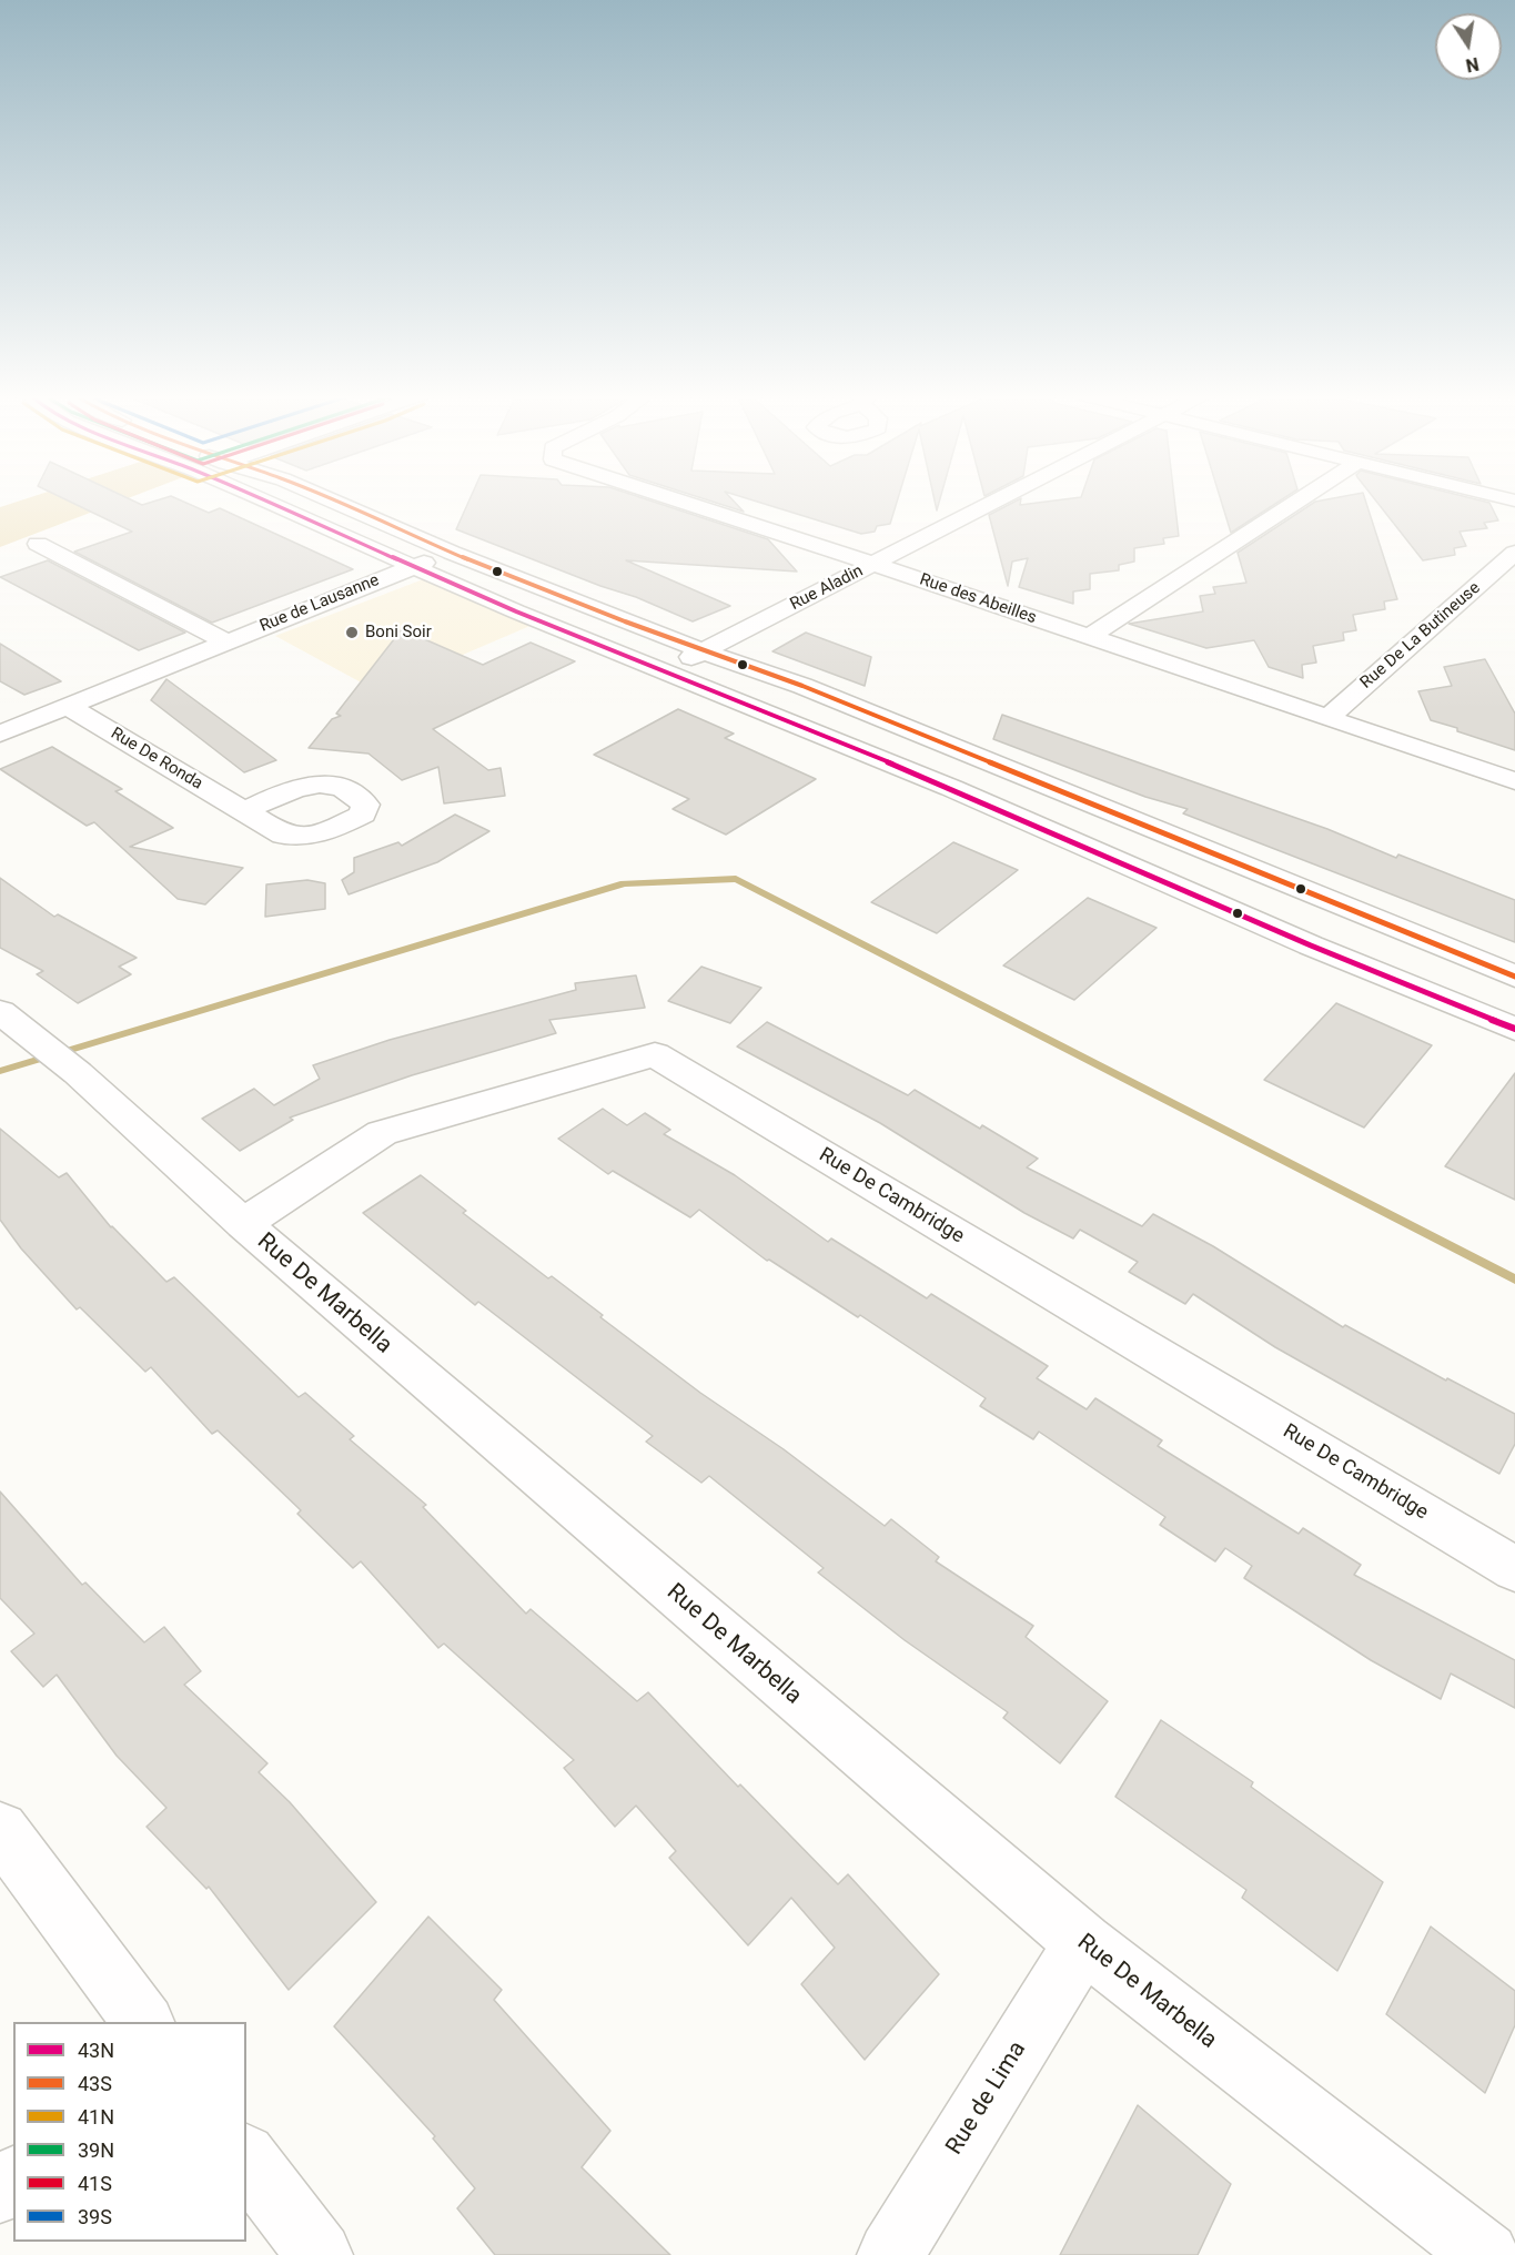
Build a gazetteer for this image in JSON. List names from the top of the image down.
{
  "streets": {
    "street": [
      "Rue Aladin",
      "Rue des Abeilles",
      "Rue de Lausanne",
      "Rue De La Butineuse",
      "Rue De Ronda",
      "Rue De Cambridge",
      "Rue De Marbella",
      "Rue de Lima"
    ]
  },
  "crossings": [
    ["Rue Aladin", "Rue des Abeilles"],
    ["Rue des Abeilles", "Rue De La Butineuse"],
    ["Rue de Lausanne", "Rue De Ronda"],
    ["Rue De Cambridge", "Rue De Marbella"],
    ["Rue De Marbella", "Rue de Lima"]
  ],
  "places": ["Boni Soir"],
  "lines": ["transit line 43N", "transit line 43S"],
  "legend": [
    "43N",
    "43S",
    "41N",
    "39N",
    "41S",
    "39S"
  ],
  "north": "bottom"
}
